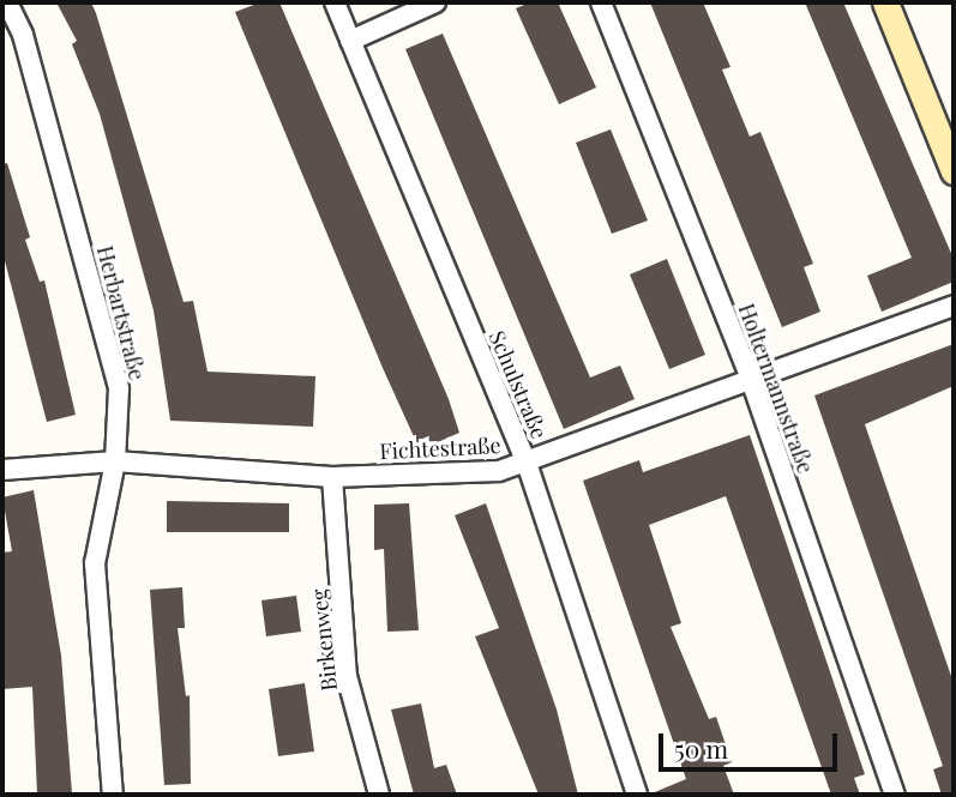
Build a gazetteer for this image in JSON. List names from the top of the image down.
{
  "streets": {
    "street": [
      "Herbartstraße",
      "Schulstraße",
      "Holtermannstraße",
      "Fichtestraße",
      "Birkenweg"
    ]
  },
  "crossings": [
    ["Herbartstraße", "Fichtestraße"],
    ["Schulstraße", "Fichtestraße"],
    ["Holtermannstraße", "Fichtestraße"],
    ["Fichtestraße", "Birkenweg"]
  ],
  "scale_bar": "50 m"
}
